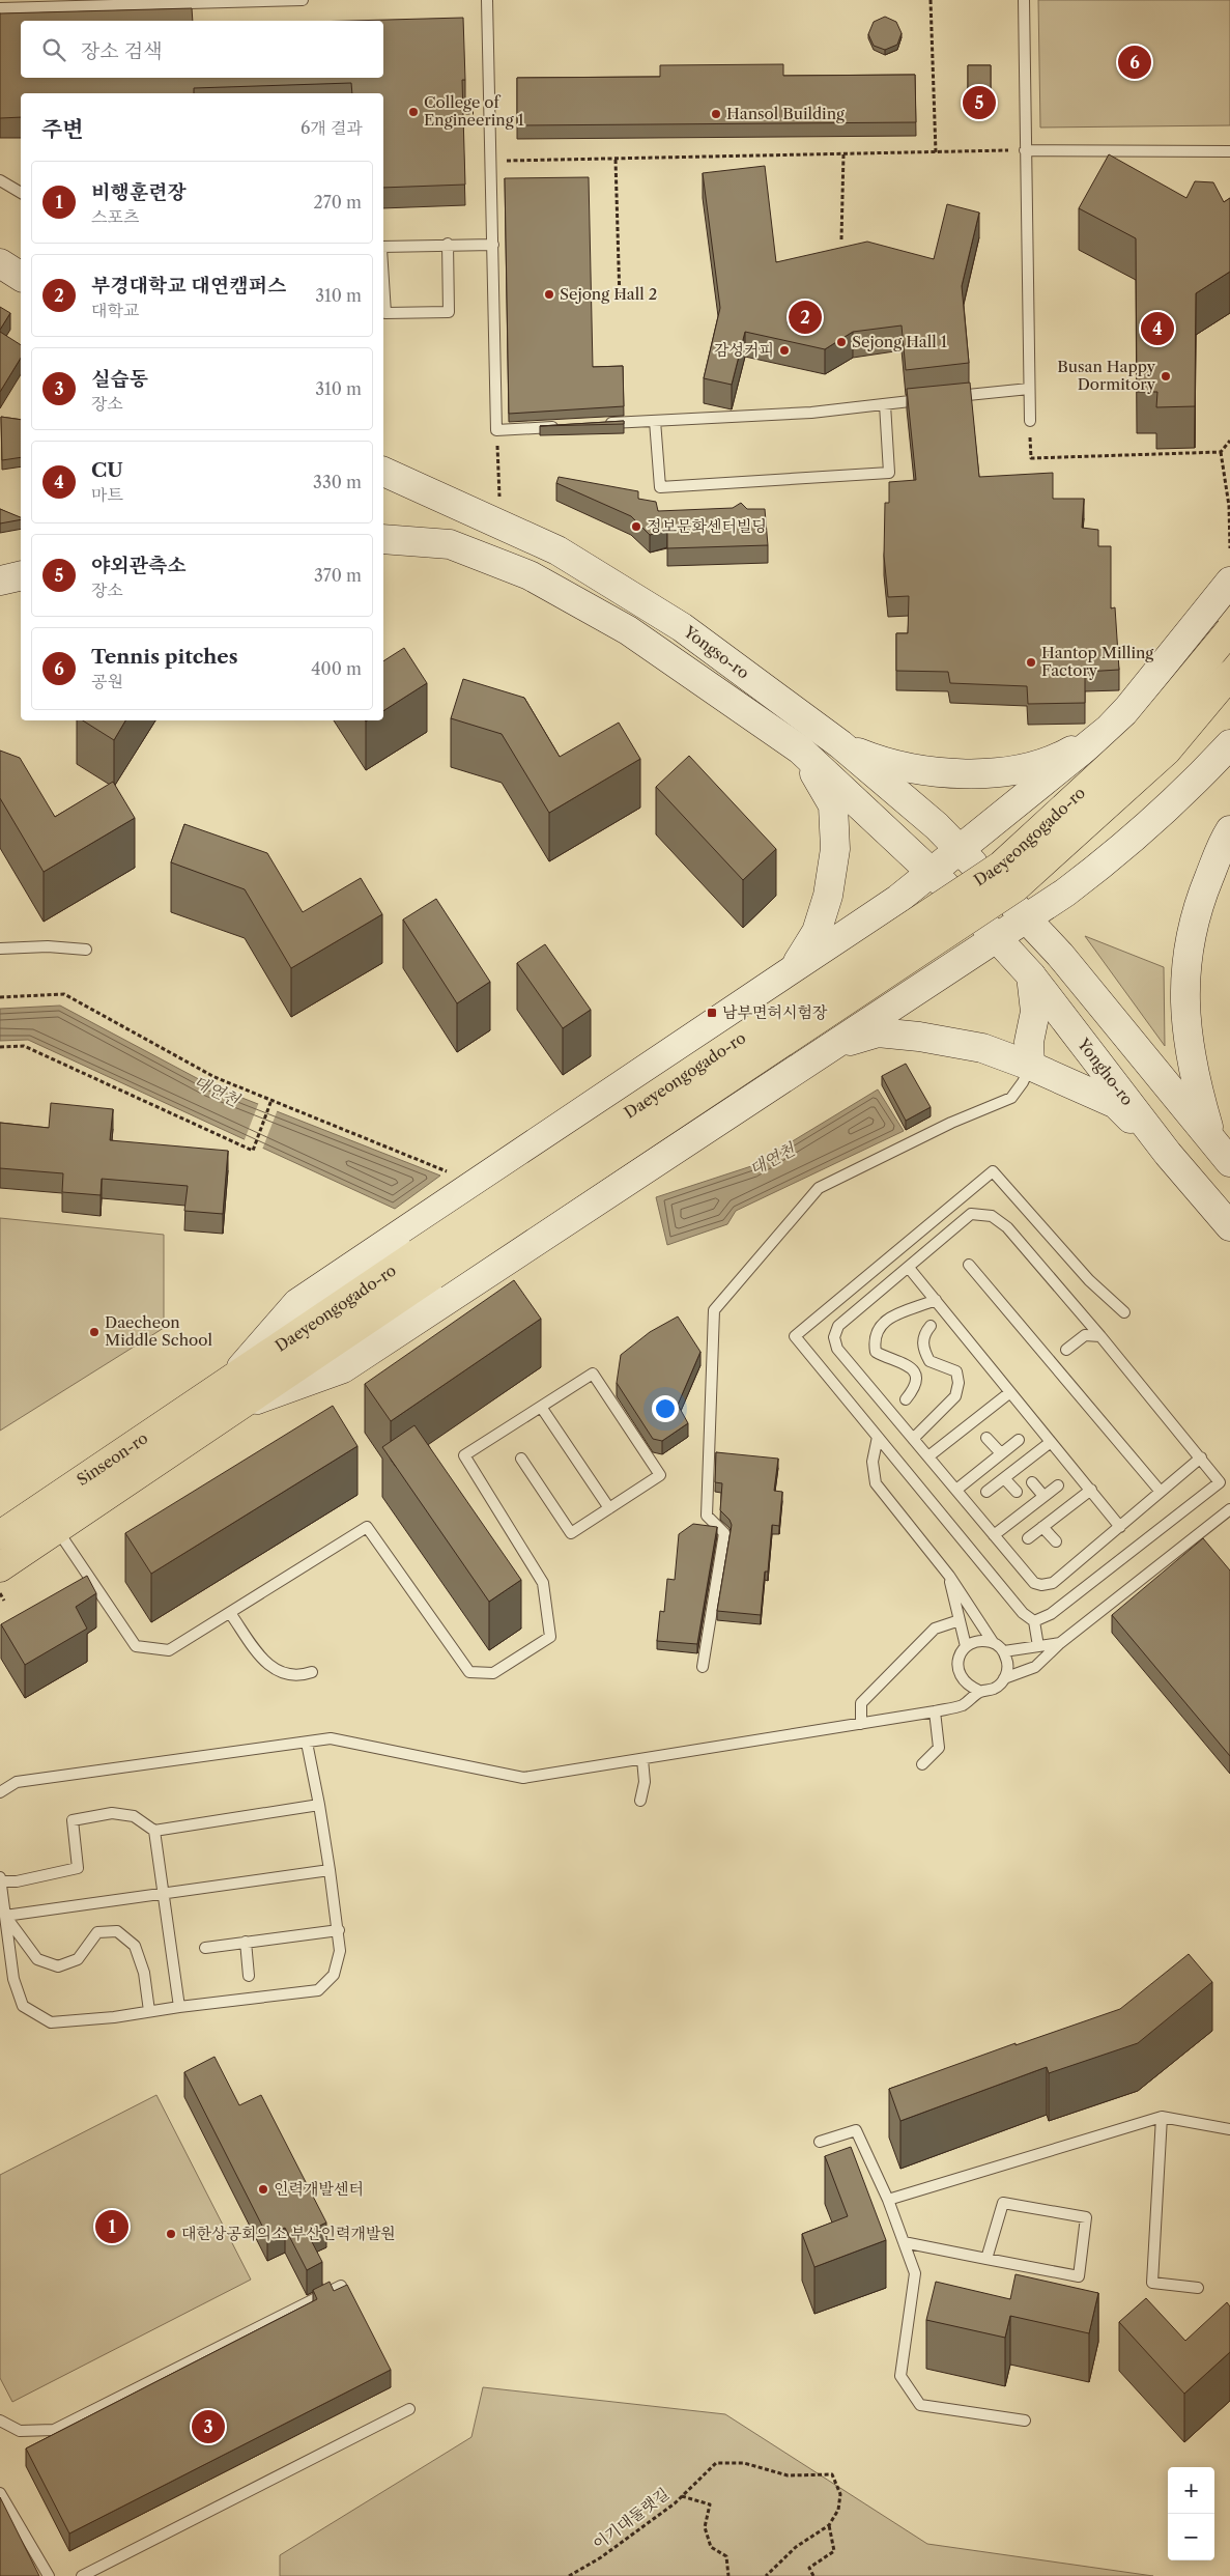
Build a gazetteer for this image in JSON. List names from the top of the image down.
{
  "streets": {
    "highway": ["Daeyeongogado-ro", "Sinseon-ro"],
    "main road": ["Yongso-ro", "Yongho-ro"],
    "path": ["이기대둘랫길"]
  },
  "crossings": [
    ["Yongso-ro", "Yongho-ro"],
    ["Daeyeongogado-ro", "Sinseon-ro"]
  ],
  "water": ["대연천"],
  "places": {
    "other": [
      "College of Engineering 1",
      "Hansol Building",
      "Sejong Hall 2",
      "Sejong Hall 1",
      "감성커피",
      "Busan Happy Dormitory",
      "정보문화센터빌딩",
      "Hantop Milling Factory",
      "Daecheon Middle School",
      "인력개발센터",
      "대한상공회의소 부산인력개발원"
    ],
    "transit": ["남부면허시험장"]
  },
  "page": {
    "search": "장소 검색",
    "pins": [
      "6",
      "5",
      "2",
      "4",
      "1",
      "3"
    ],
    "heading": ["주변", "6개 결과"],
    "list": [
      {
        "mark": "1",
        "name": "비행훈련장",
        "note": "스포츠",
        "value": "270 m"
      },
      {
        "mark": "2",
        "name": "부경대학교 대연캠퍼스",
        "note": "대학교",
        "value": "310 m"
      },
      {
        "mark": "3",
        "name": "실습동",
        "note": "장소",
        "value": "310 m"
      },
      {
        "mark": "4",
        "name": "CU",
        "note": "마트",
        "value": "330 m"
      },
      {
        "mark": "5",
        "name": "야외관측소",
        "note": "장소",
        "value": "370 m"
      },
      {
        "mark": "6",
        "name": "Tennis pitches",
        "note": "공원",
        "value": "400 m"
      }
    ],
    "map_buttons": ["+", "−"]
  }
}
